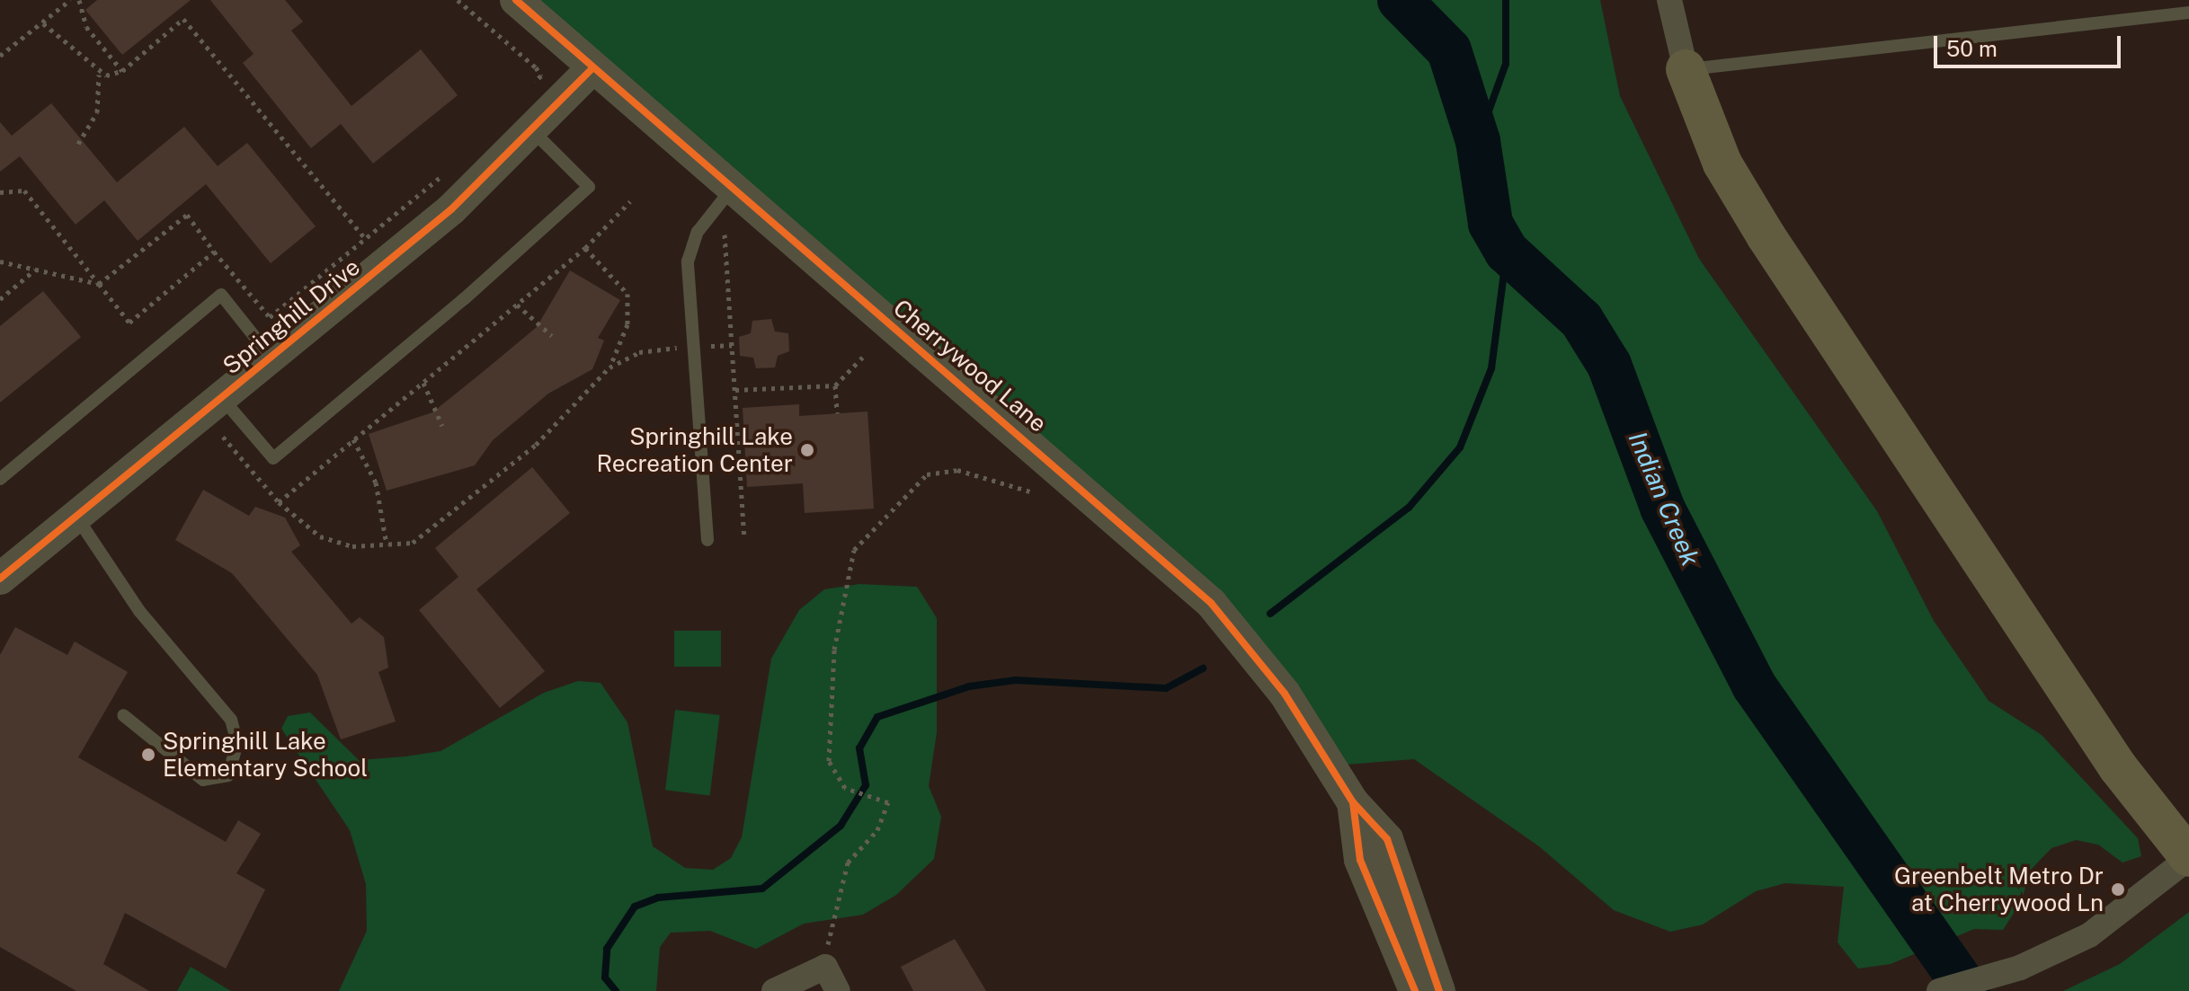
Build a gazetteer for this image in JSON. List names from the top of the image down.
{
  "streets": {
    "street": ["Springhill Drive", "Cherrywood Lane"]
  },
  "crossings": [
    ["Springhill Drive", "Cherrywood Lane"]
  ],
  "water": ["Indian Creek"],
  "places": ["Springhill Lake Recreation Center", "Springhill Lake Elementary School", "Greenbelt Metro Dr at Cherrywood Ln"],
  "scale_bar": "50 m"
}
